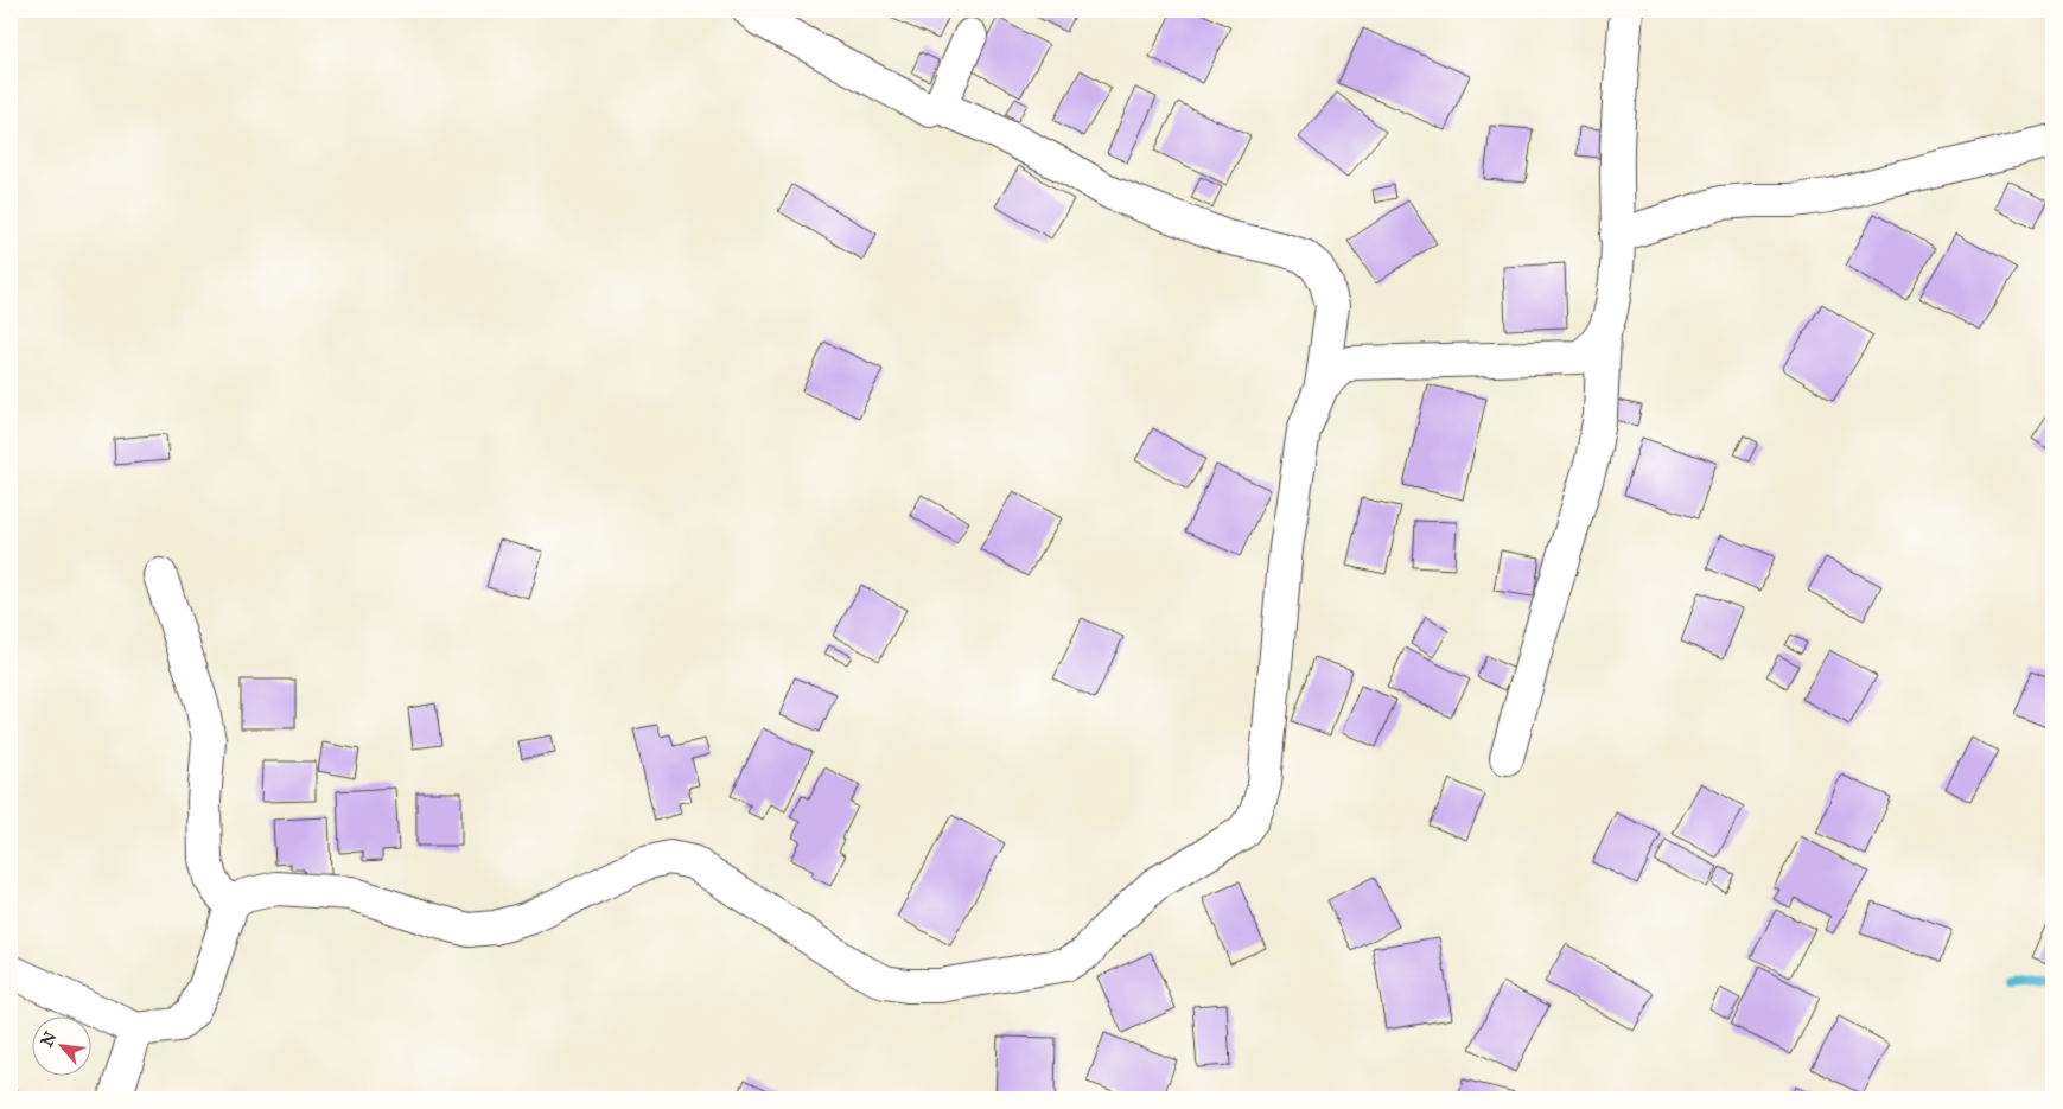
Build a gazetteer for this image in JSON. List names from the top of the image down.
{
  "north": "top left"
}
